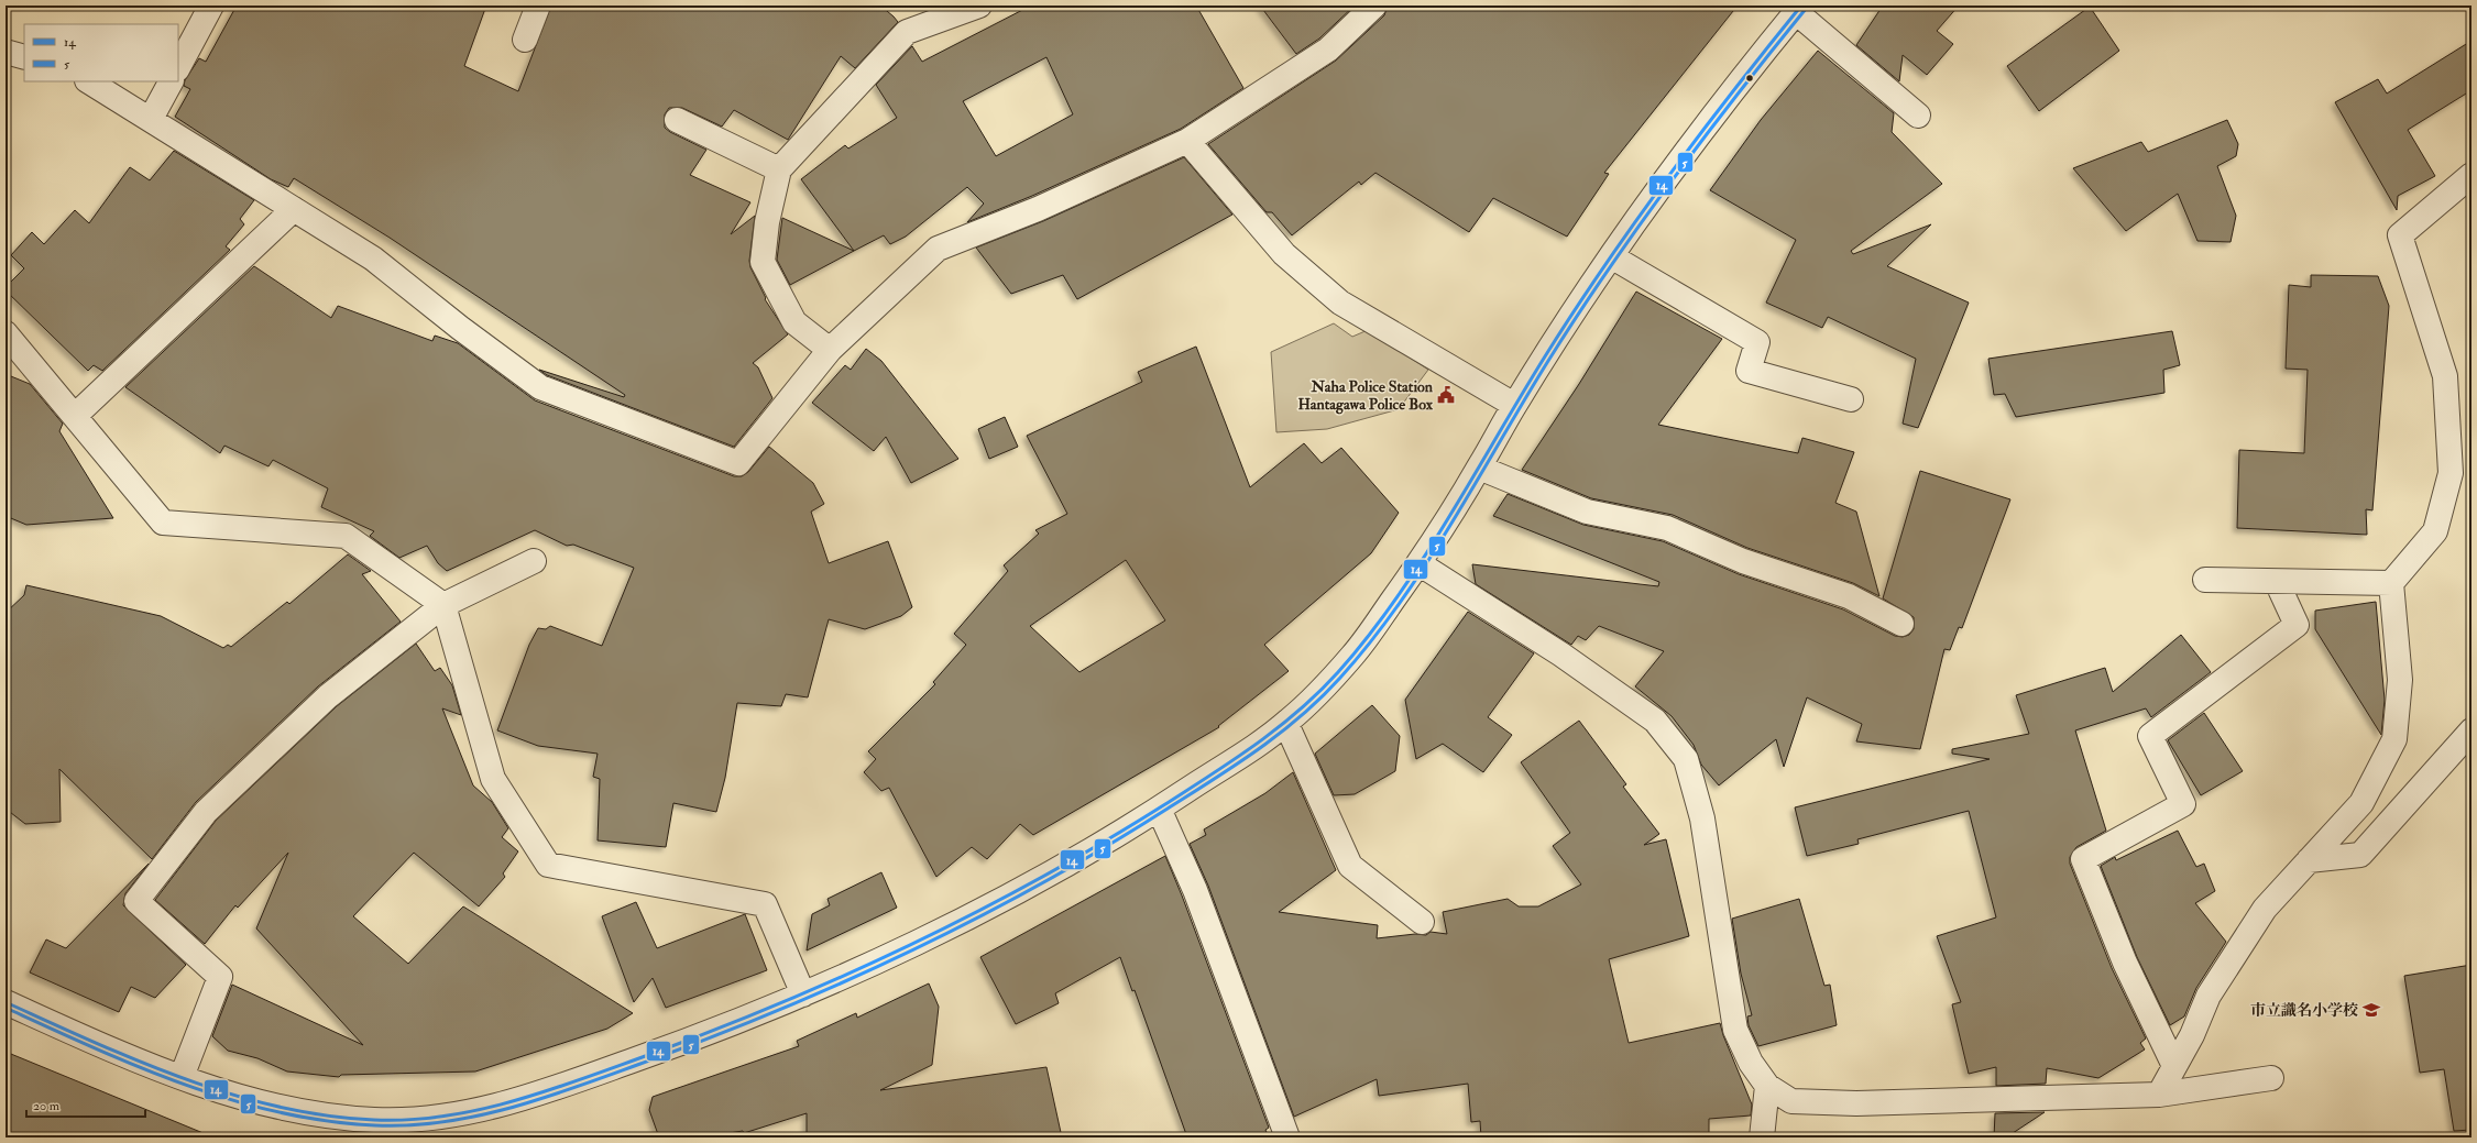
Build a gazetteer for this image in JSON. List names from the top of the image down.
{
  "places": {
    "public building": ["Naha Police Station Hantagawa Police Box"],
    "school or university": ["市立識名小学校"]
  },
  "lines": ["transit line 14", "transit line 5"],
  "legend": ["14", "5"],
  "scale_bar": "20 m"
}
